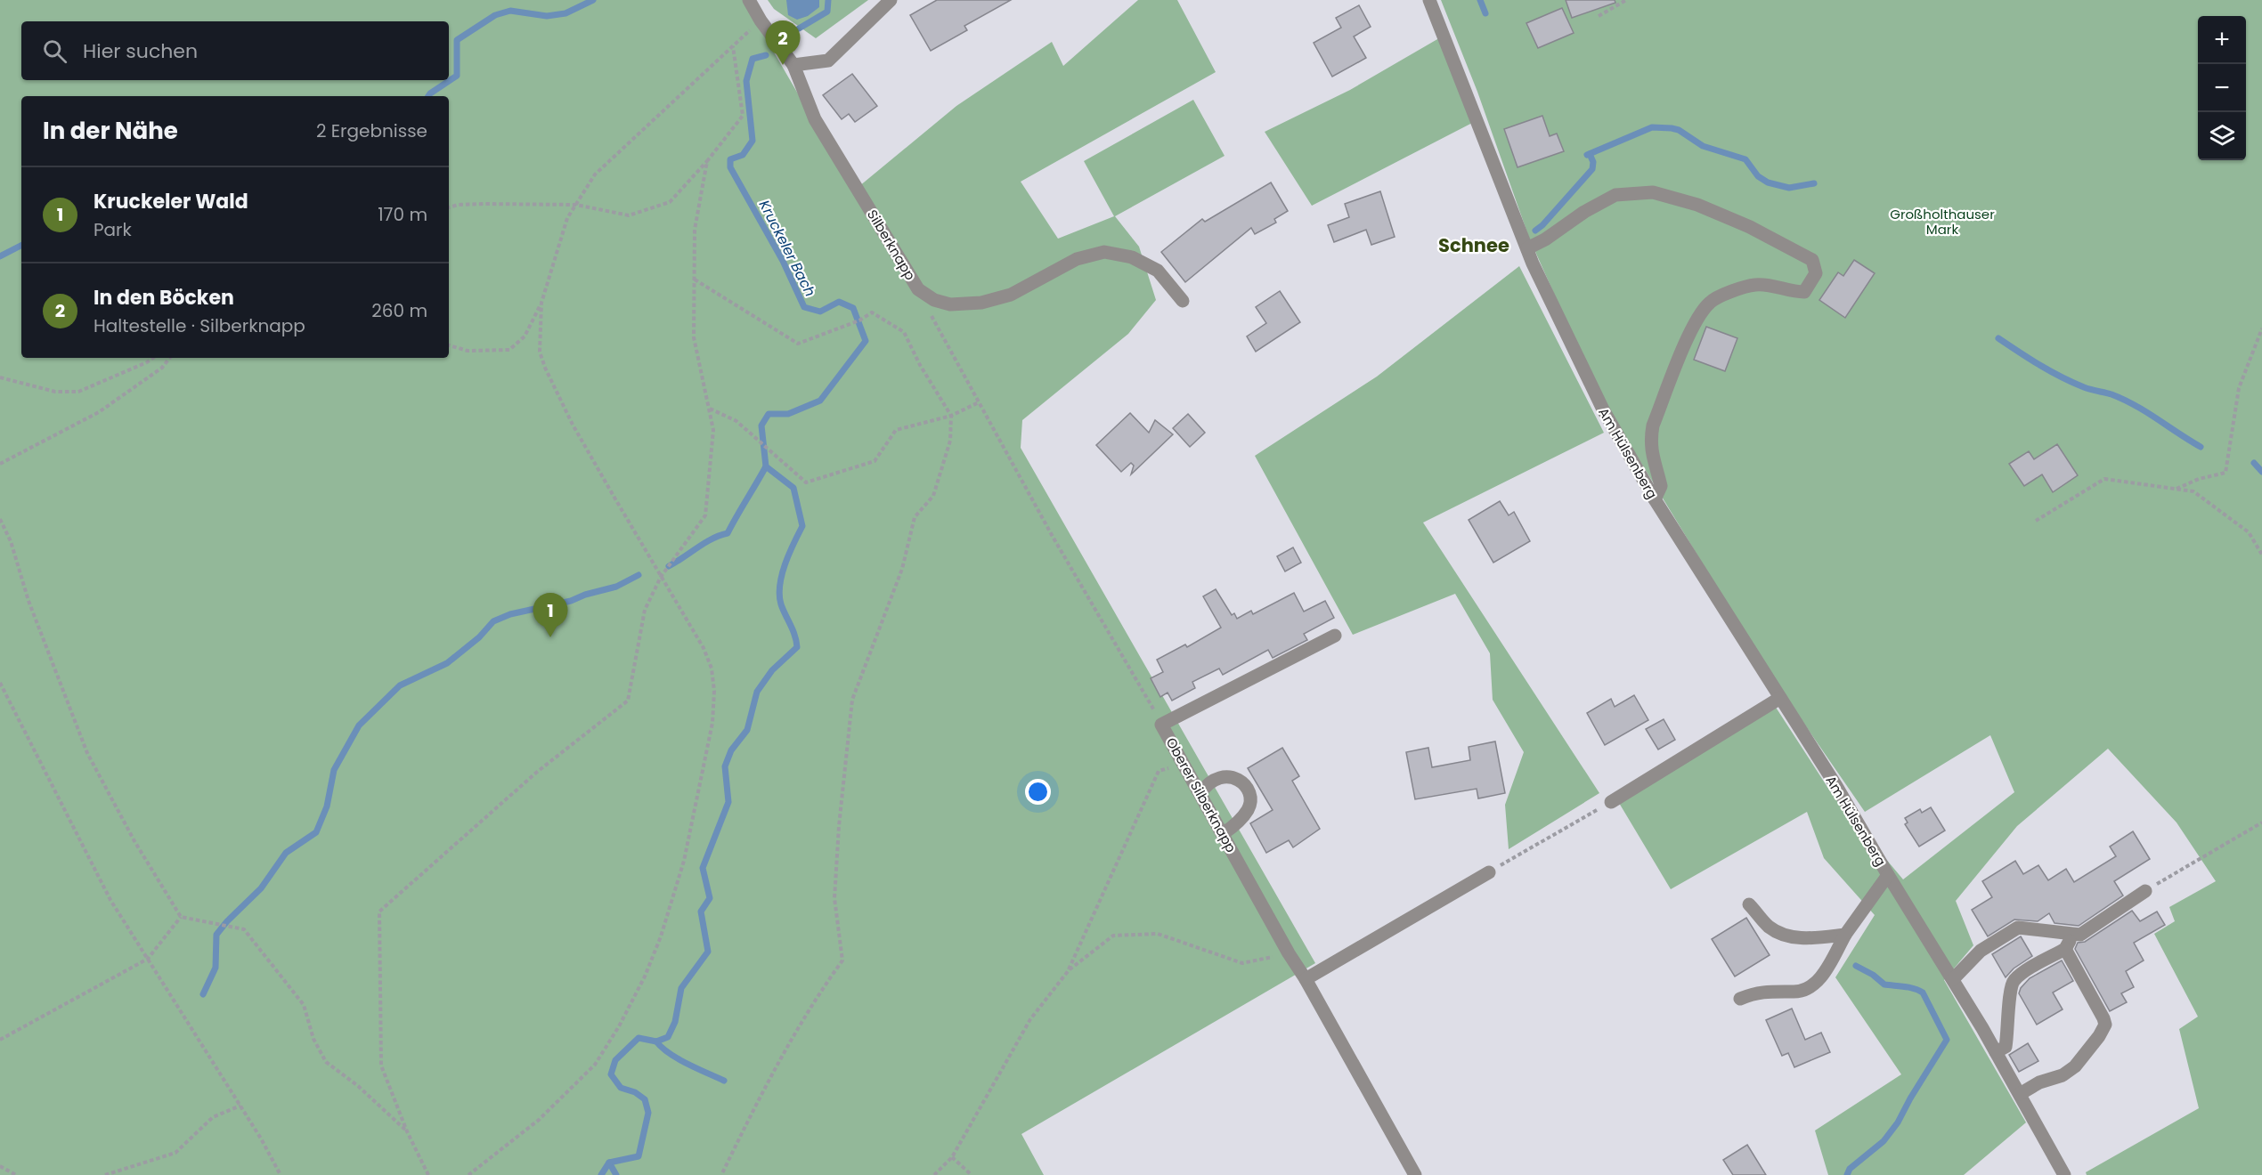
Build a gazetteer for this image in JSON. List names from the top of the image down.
{
  "streets": {
    "street": ["Silberknapp", "Am Hülsenberg", "Oberer Silberknapp"]
  },
  "districts": ["Schnee"],
  "water": ["Kruckeler Bach"],
  "parks": ["Großholthauser Mark"],
  "page": {
    "map_buttons": ["+", "−"],
    "pins": ["2", "1"],
    "search": "Hier suchen",
    "heading": ["In der Nähe", "2 Ergebnisse"],
    "list": [
      {
        "mark": "1",
        "name": "Kruckeler Wald",
        "note": "Park",
        "value": "170 m"
      },
      {
        "mark": "2",
        "name": "In den Böcken",
        "note": "Haltestelle · Silberknapp",
        "value": "260 m"
      }
    ]
  }
}
